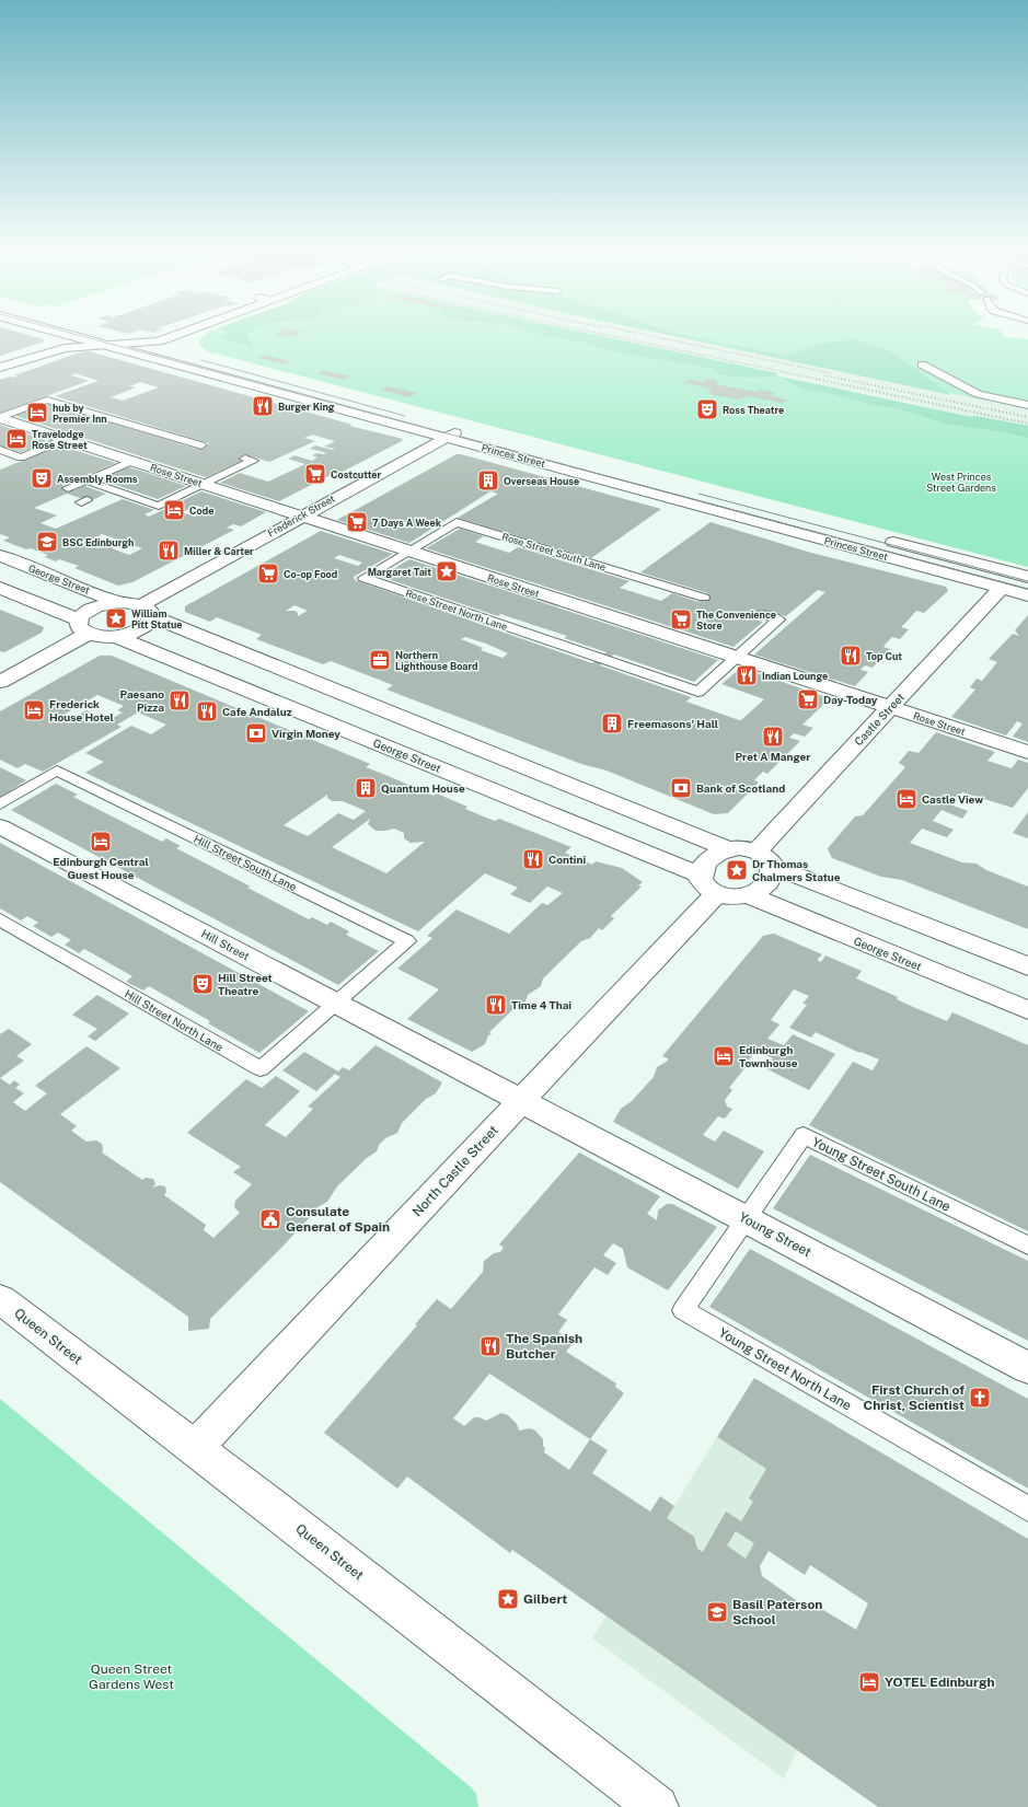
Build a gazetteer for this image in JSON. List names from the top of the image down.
{
  "streets": {
    "street": [
      "Princes Street",
      "Rose Street",
      "Frederick Street",
      "George Street",
      "Castle Street",
      "Hill Street",
      "North Castle Street",
      "Young Street",
      "Queen Street"
    ],
    "lane": [
      "Rose Street South Lane",
      "Rose Street North Lane",
      "Hill Street South Lane",
      "Hill Street North Lane",
      "Young Street South Lane",
      "Young Street North Lane"
    ]
  },
  "crossings": [
    ["Princes Street", "Frederick Street"],
    ["Princes Street", "Castle Street"],
    ["Rose Street", "Frederick Street"],
    ["Rose Street", "Rose Street South Lane"],
    ["Rose Street", "Rose Street North Lane"],
    ["Rose Street", "Castle Street"],
    ["Frederick Street", "George Street"],
    ["Rose Street South Lane", "Rose Street North Lane"],
    ["George Street", "Castle Street"],
    ["George Street", "North Castle Street"],
    ["Castle Street", "North Castle Street"],
    ["Hill Street South Lane", "Hill Street"],
    ["Hill Street South Lane", "Hill Street North Lane"],
    ["Hill Street", "Hill Street North Lane"],
    ["Hill Street", "North Castle Street"],
    ["Hill Street", "Young Street"],
    ["North Castle Street", "Young Street"],
    ["North Castle Street", "Queen Street"],
    ["Young Street South Lane", "Young Street"],
    ["Young Street South Lane", "Young Street North Lane"],
    ["Young Street", "Young Street North Lane"]
  ],
  "parks": ["West Princes Street Gardens", "Queen Street Gardens West"],
  "places": {
    "restaurant": [
      "Burger King",
      "Miller & Carter",
      "Top Cut",
      "Indian Lounge",
      "Paesano Pizza",
      "Cafe Andaluz",
      "Pret A Manger",
      "Contini",
      "Time 4 Thai",
      "The Spanish Butcher"
    ],
    "theatre": ["Ross Theatre", "Assembly Rooms", "Hill Street Theatre"],
    "hotel": [
      "hub by Premier Inn",
      "Travelodge Rose Street",
      "Code",
      "Frederick House Hotel",
      "Castle View",
      "Edinburgh Central Guest House",
      "Edinburgh Townhouse",
      "YOTEL Edinburgh"
    ],
    "supermarket": [
      "Costcutter",
      "7 Days A Week",
      "Co-op Food",
      "The Convenience Store",
      "Day-Today"
    ],
    "building": ["Overseas House", "Freemasons' Hall", "Quantum House"],
    "school or university": ["BSC Edinburgh", "Basil Paterson School"],
    "place": [
      "Margaret Tait",
      "William Pitt Statue",
      "Dr Thomas Chalmers Statue",
      "Gilbert"
    ],
    "office": ["Northern Lighthouse Board"],
    "bank": ["Virgin Money", "Bank of Scotland"],
    "public building": ["Consulate General of Spain"],
    "church": ["First Church of Christ, Scientist"]
  }
}
